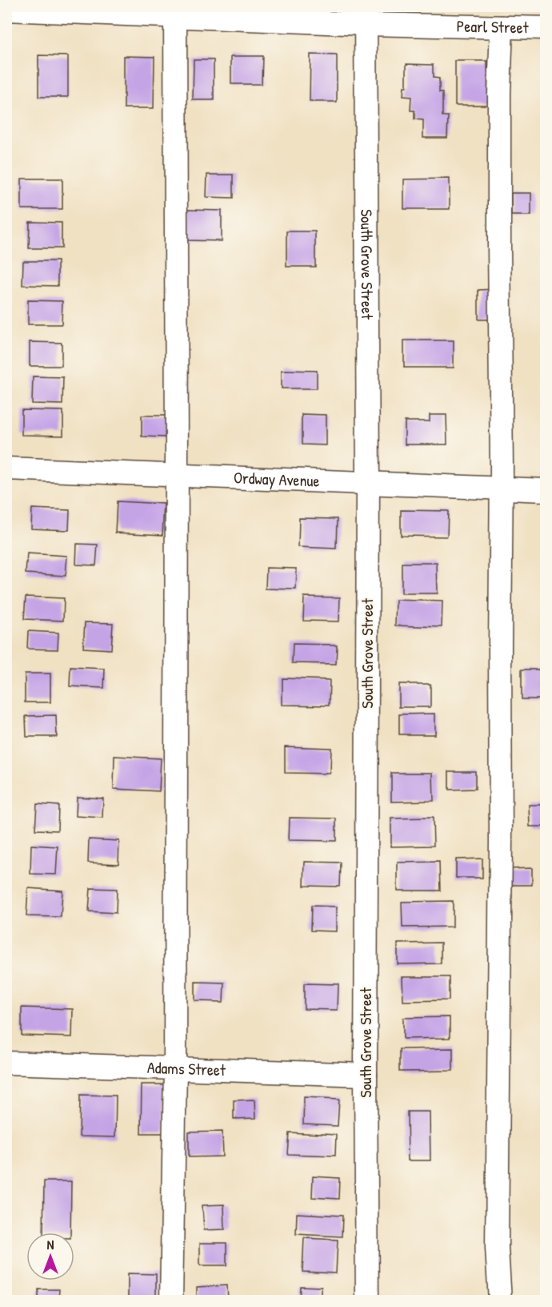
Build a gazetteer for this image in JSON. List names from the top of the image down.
{
  "streets": {
    "street": [
      "Pearl Street",
      "South Grove Street",
      "Ordway Avenue",
      "Adams Street"
    ]
  },
  "crossings": [
    ["Pearl Street", "South Grove Street"],
    ["South Grove Street", "Ordway Avenue"],
    ["South Grove Street", "Adams Street"]
  ],
  "north": "top"
}
